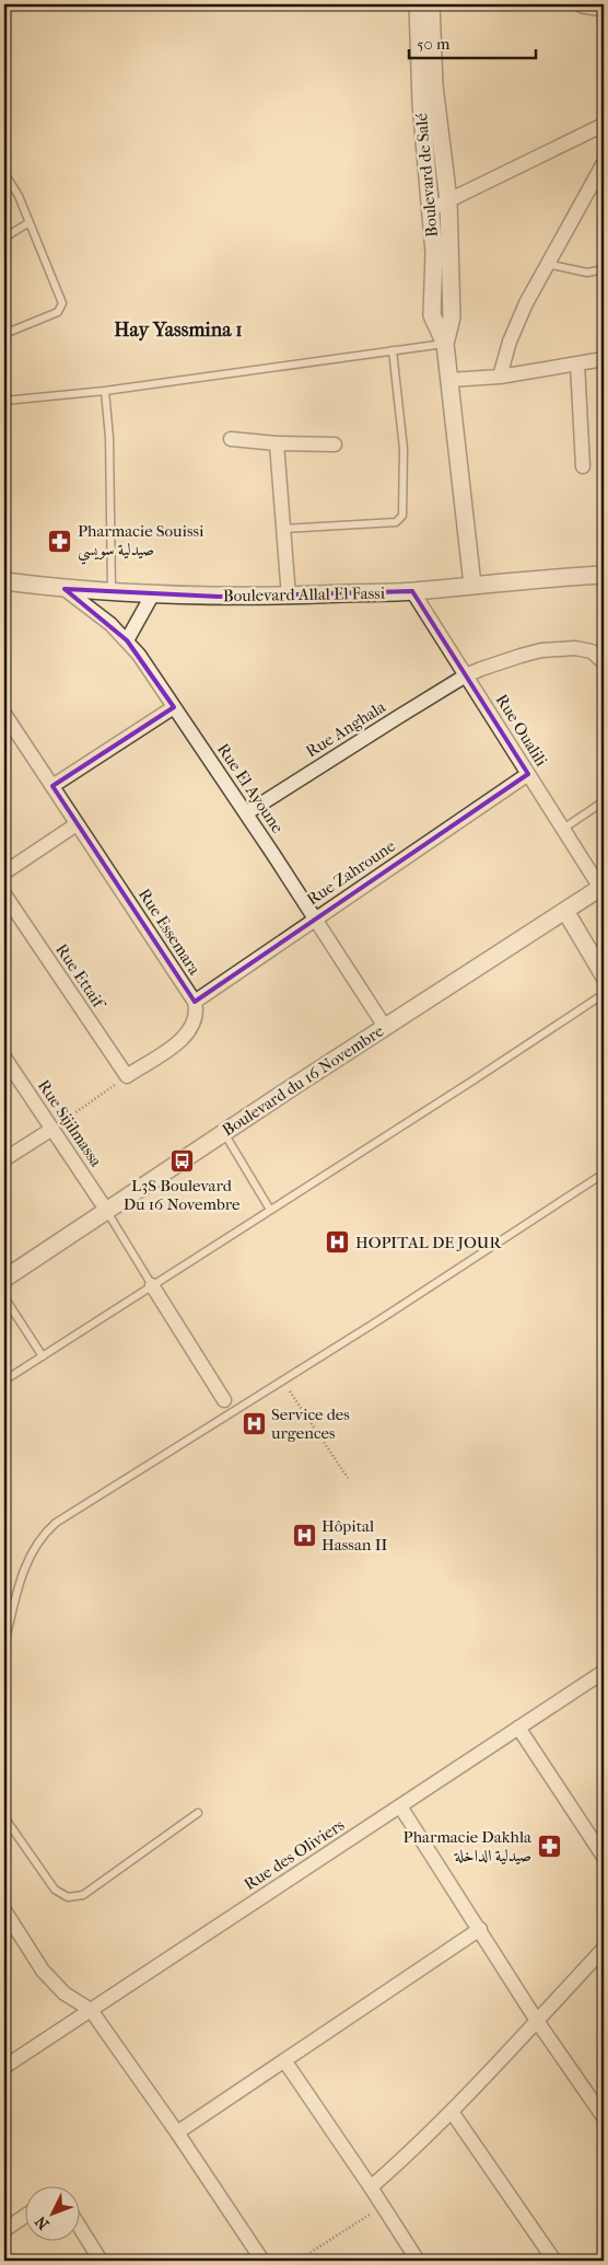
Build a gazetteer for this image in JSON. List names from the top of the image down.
{
  "streets": {
    "street": [
      "Boulevard de Salé",
      "Boulevard Allal El Fassi",
      "Rue Anghala",
      "Rue Oualili",
      "Rue El Ayoune",
      "Rue Zahroune",
      "Rue Essemara",
      "Rue Ettaif",
      "Boulevard du 16 Novembre",
      "Rue Sijilmassa",
      "Rue des Oliviers"
    ]
  },
  "crossings": [
    ["Boulevard de Salé", "Boulevard Allal El Fassi"],
    ["Boulevard Allal El Fassi", "Rue Oualili"],
    ["Boulevard Allal El Fassi", "Rue El Ayoune"],
    ["Rue Anghala", "Rue Oualili"],
    ["Rue Anghala", "Rue El Ayoune"],
    ["Rue Oualili", "Rue Zahroune"],
    ["Rue Oualili", "Boulevard du 16 Novembre"],
    ["Rue El Ayoune", "Rue Zahroune"],
    ["Rue El Ayoune", "Boulevard du 16 Novembre"],
    ["Rue Zahroune", "Rue Essemara"],
    ["Rue Essemara", "Rue Ettaif"],
    ["Boulevard du 16 Novembre", "Rue Sijilmassa"]
  ],
  "districts": ["Hay Yassmina 1"],
  "places": {
    "pharmacy": ["Pharmacie Souissi صيدلية سويسي", "Pharmacie Dakhla صيدلية الداخلة"],
    "bus stop": ["L3S Boulevard Du 16 Novembre"],
    "hospital": ["HOPITAL DE JOUR", "Service des urgences", "Hôpital Hassan II"]
  },
  "scale_bar": "50 m",
  "north": "bottom left"
}
